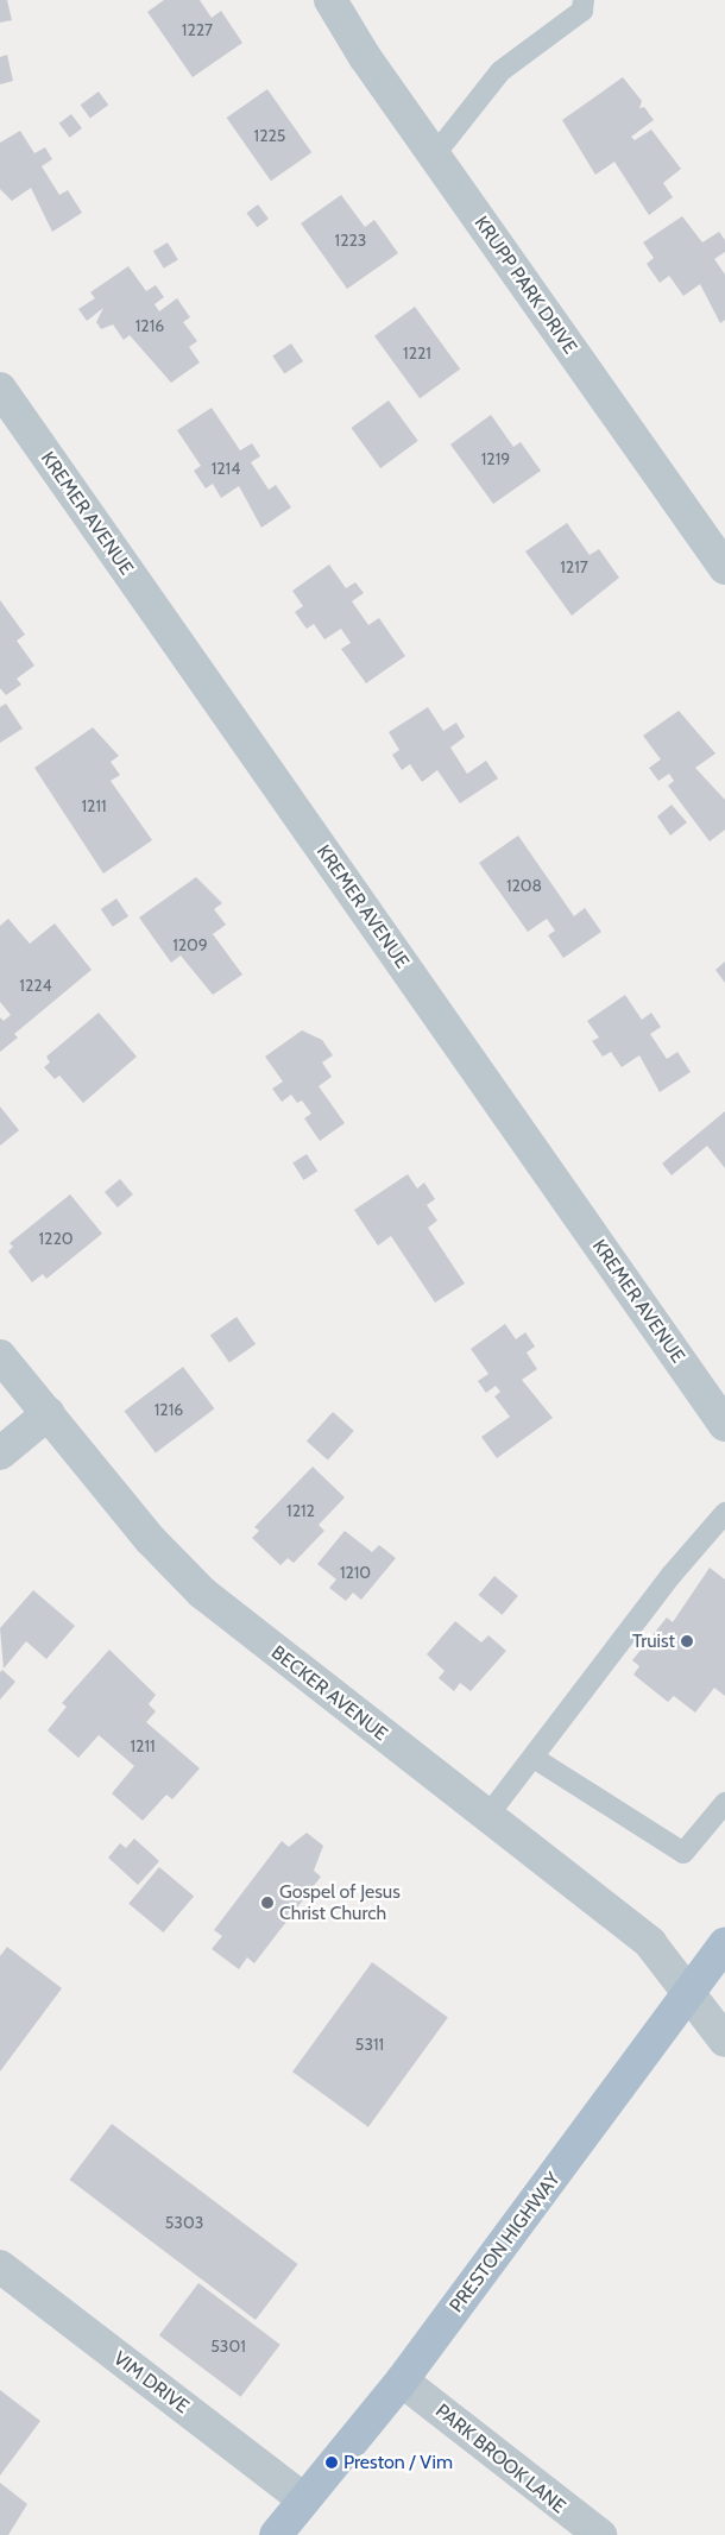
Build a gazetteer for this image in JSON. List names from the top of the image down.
{
  "streets": {
    "main road": ["PRESTON HIGHWAY"],
    "street": [
      "KRUPP PARK DRIVE",
      "KREMER AVENUE",
      "BECKER AVENUE",
      "VIM DRIVE",
      "PARK BROOK LANE"
    ]
  },
  "crossings": [
    ["BECKER AVENUE", "PRESTON HIGHWAY"],
    ["PRESTON HIGHWAY", "VIM DRIVE"],
    ["PRESTON HIGHWAY", "PARK BROOK LANE"]
  ],
  "places": ["Truist", "Gospel of Jesus Christ Church", "Preston / Vim"],
  "house_numbers": [
    "1227",
    "1225",
    "1223",
    "1216",
    "1221",
    "1219",
    "1214",
    "1217",
    "1211",
    "1208",
    "1209",
    "1224",
    "1220",
    "1216",
    "1212",
    "1210",
    "1211",
    "5311",
    "5303",
    "5301"
  ]
}
